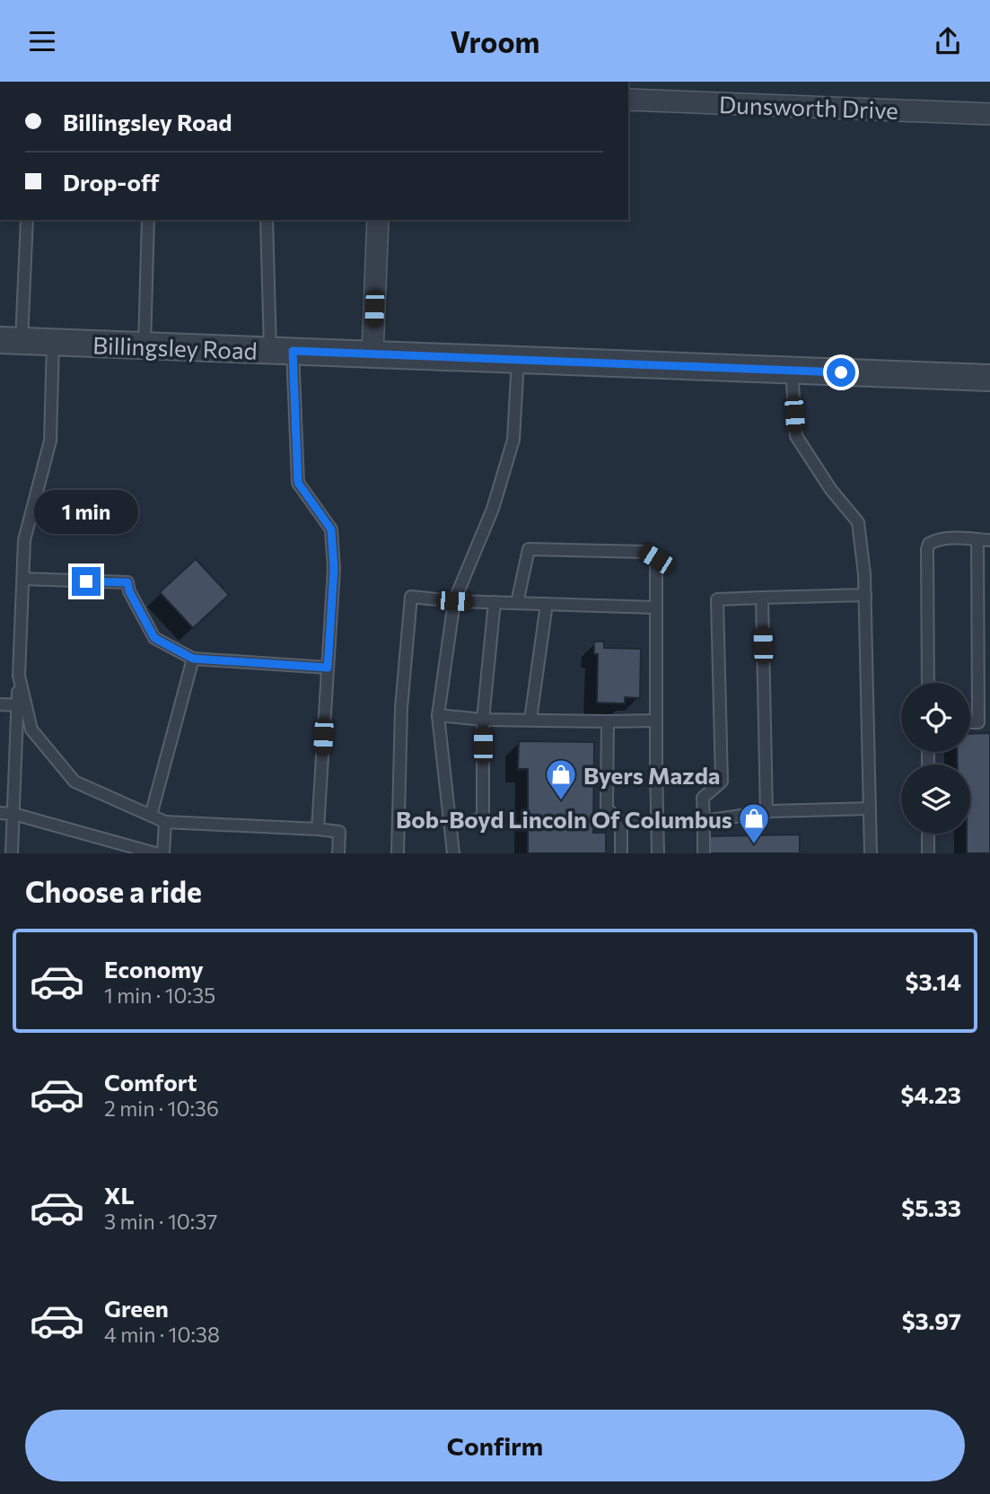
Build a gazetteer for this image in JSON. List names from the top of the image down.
{
  "streets": {
    "street": ["Dunsworth Drive", "Billingsley Road"]
  },
  "places": {
    "shop": ["Byers Mazda", "Bob-Boyd Lincoln Of Columbus"]
  },
  "page": {
    "header": "Vroom",
    "banner": ["Billingsley Road", "Drop-off"],
    "bubble": "1 min",
    "heading": "Choose a ride",
    "list": [
      {
        "name": "Economy",
        "note": "1 min · 10:35",
        "value": "$3.14"
      },
      {
        "name": "Comfort",
        "note": "2 min · 10:36",
        "value": "$4.23"
      },
      {
        "name": "XL",
        "note": "3 min · 10:37",
        "value": "$5.33"
      },
      {
        "name": "Green",
        "note": "4 min · 10:38",
        "value": "$3.97"
      }
    ],
    "buttons": "Confirm"
  }
}
